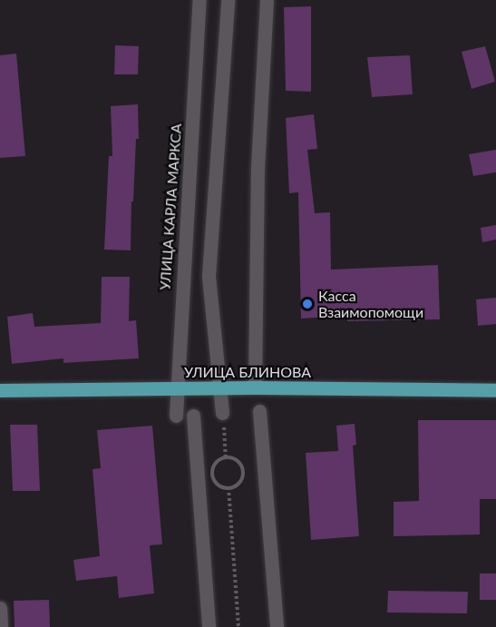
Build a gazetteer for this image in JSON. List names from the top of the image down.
{
  "streets": {
    "main road": ["УЛИЦА БЛИНОВА"],
    "street": ["УЛИЦА КАРЛА МАРКСА"]
  },
  "crossings": [
    ["УЛИЦА КАРЛА МАРКСА", "УЛИЦА БЛИНОВА"]
  ],
  "places": ["Касса Взаимопомощи"]
}
